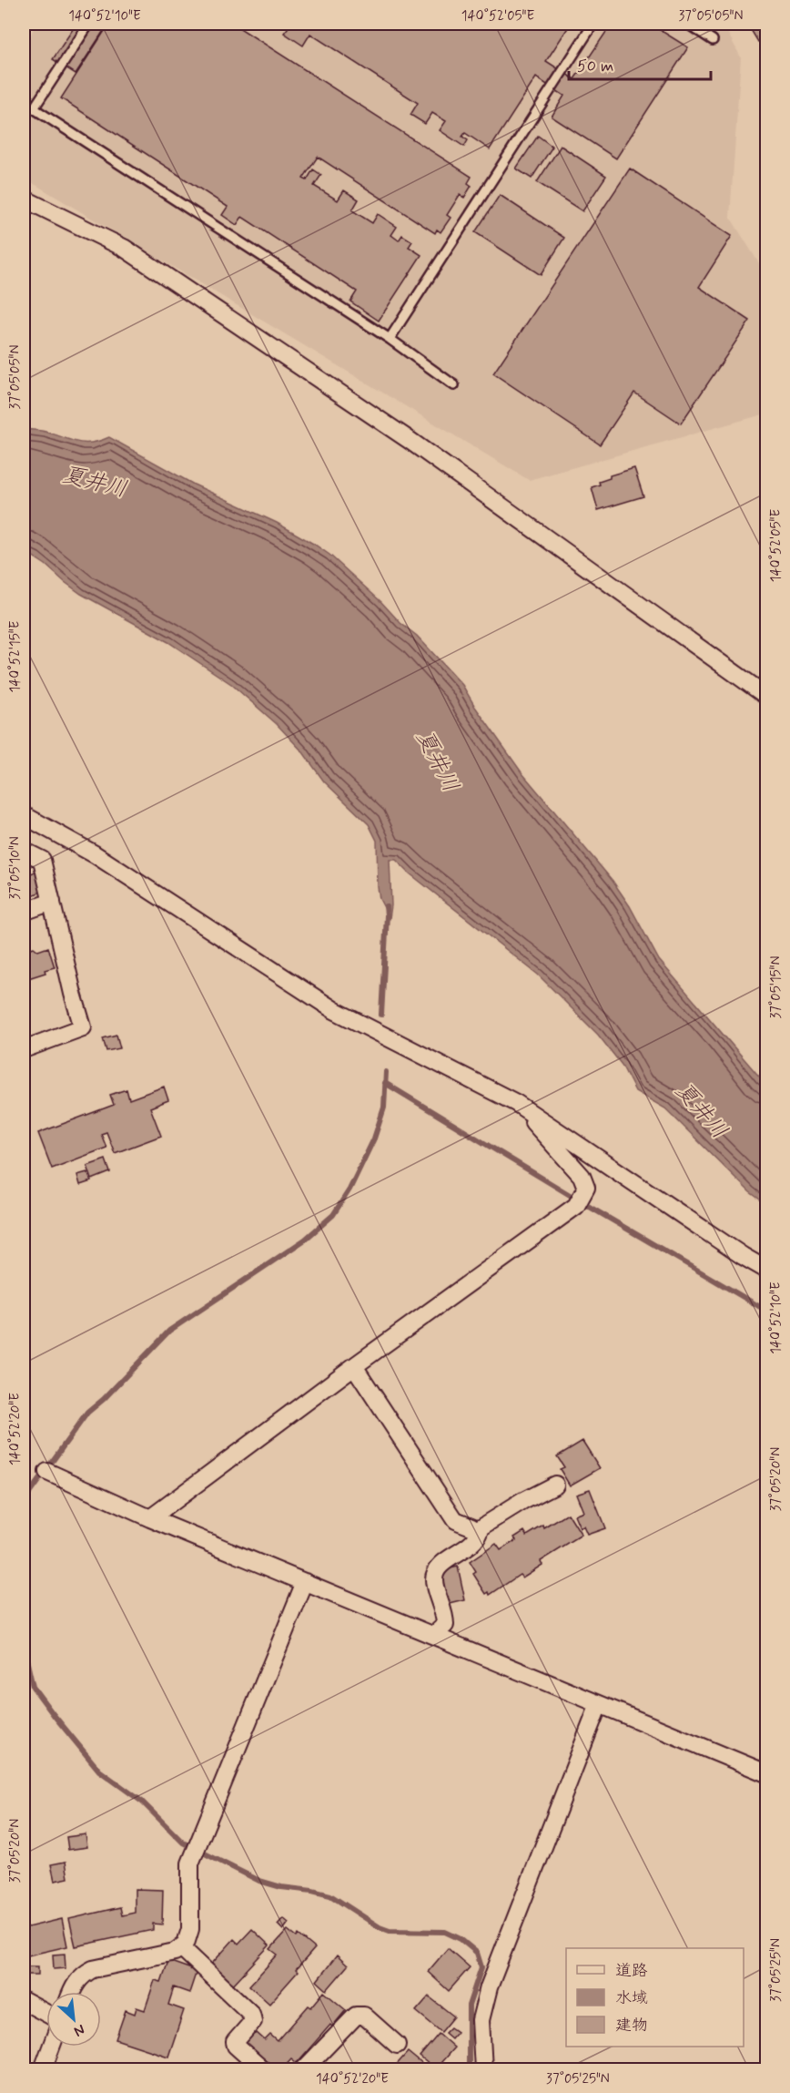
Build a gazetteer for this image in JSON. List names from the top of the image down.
{
  "water": ["夏井川"],
  "legend": ["道路", "水域", "建物"],
  "scale_bar": "50 m",
  "north": "bottom right",
  "coordinates": [
    "140°52'10\"E",
    "140°52'05\"E",
    "37°05'05\"N",
    "140°52'15\"E",
    "37°05'10\"N",
    "37°05'15\"N",
    "140°52'20\"E",
    "37°05'20\"N",
    "37°05'25\"N"
  ]
}
